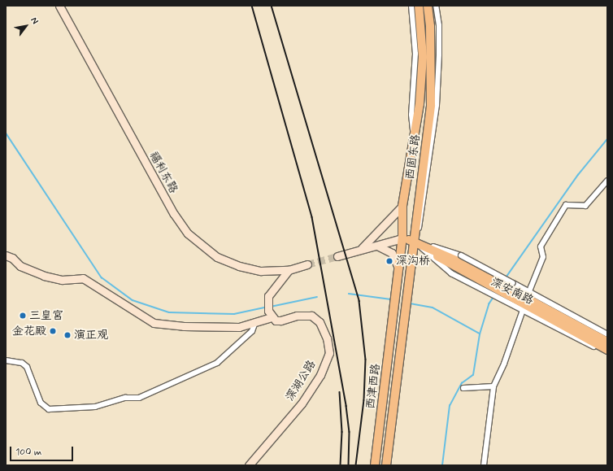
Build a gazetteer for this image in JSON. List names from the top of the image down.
{
  "streets": {
    "main road": [
      "西固东路",
      "福利东路",
      "深安南路",
      "深湖公路",
      "西津西路"
    ]
  },
  "crossings": [
    ["西固东路", "深安南路"],
    ["西固东路", "西津西路"]
  ],
  "places": [
    "深沟桥",
    "三皇宫",
    "金花殿",
    "演正观"
  ],
  "scale_bar": "100 m",
  "north": "top right"
}
